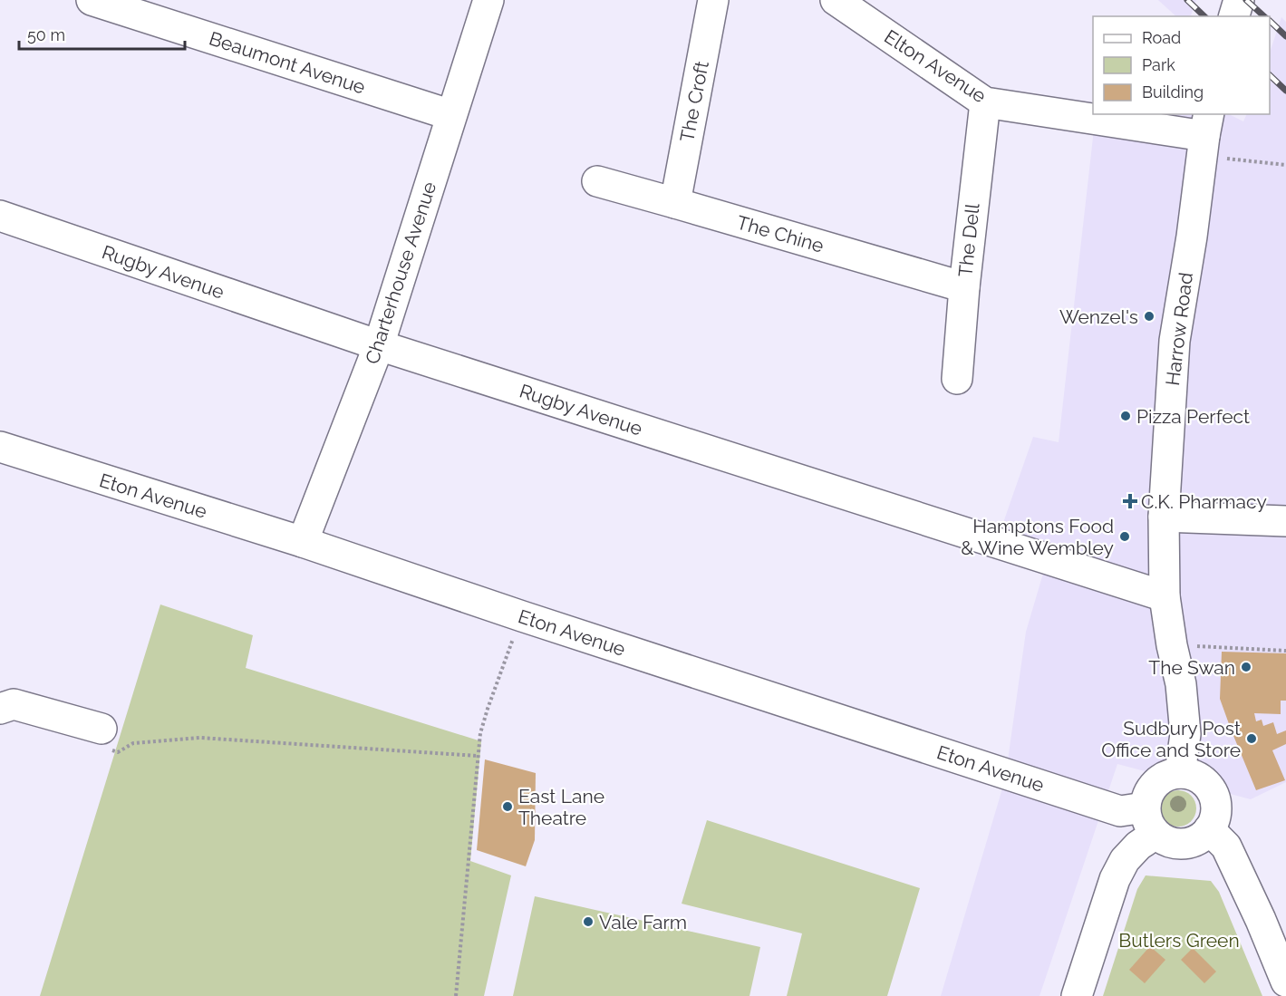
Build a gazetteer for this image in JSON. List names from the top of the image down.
{
  "streets": {
    "street": [
      "Beaumont Avenue",
      "Elton Avenue",
      "The Croft",
      "The Chine",
      "The Dell",
      "Rugby Avenue",
      "Charterhouse Avenue",
      "Harrow Road",
      "Eton Avenue"
    ]
  },
  "crossings": [
    ["Beaumont Avenue", "Charterhouse Avenue"],
    ["Elton Avenue", "The Dell"],
    ["Elton Avenue", "Harrow Road"],
    ["The Croft", "The Chine"],
    ["The Chine", "The Dell"],
    ["Rugby Avenue", "Charterhouse Avenue"],
    ["Rugby Avenue", "Harrow Road"],
    ["Charterhouse Avenue", "Eton Avenue"],
    ["Harrow Road", "Eton Avenue"]
  ],
  "parks": ["Butlers Green"],
  "places": {
    "other": [
      "Wenzel's",
      "Pizza Perfect",
      "Hamptons Food & Wine Wembley",
      "The Swan",
      "Sudbury Post Office and Store",
      "East Lane Theatre",
      "Vale Farm"
    ],
    "health": ["C.K. Pharmacy"]
  },
  "legend": ["Road", "Park", "Building"],
  "scale_bar": "50 m"
}
